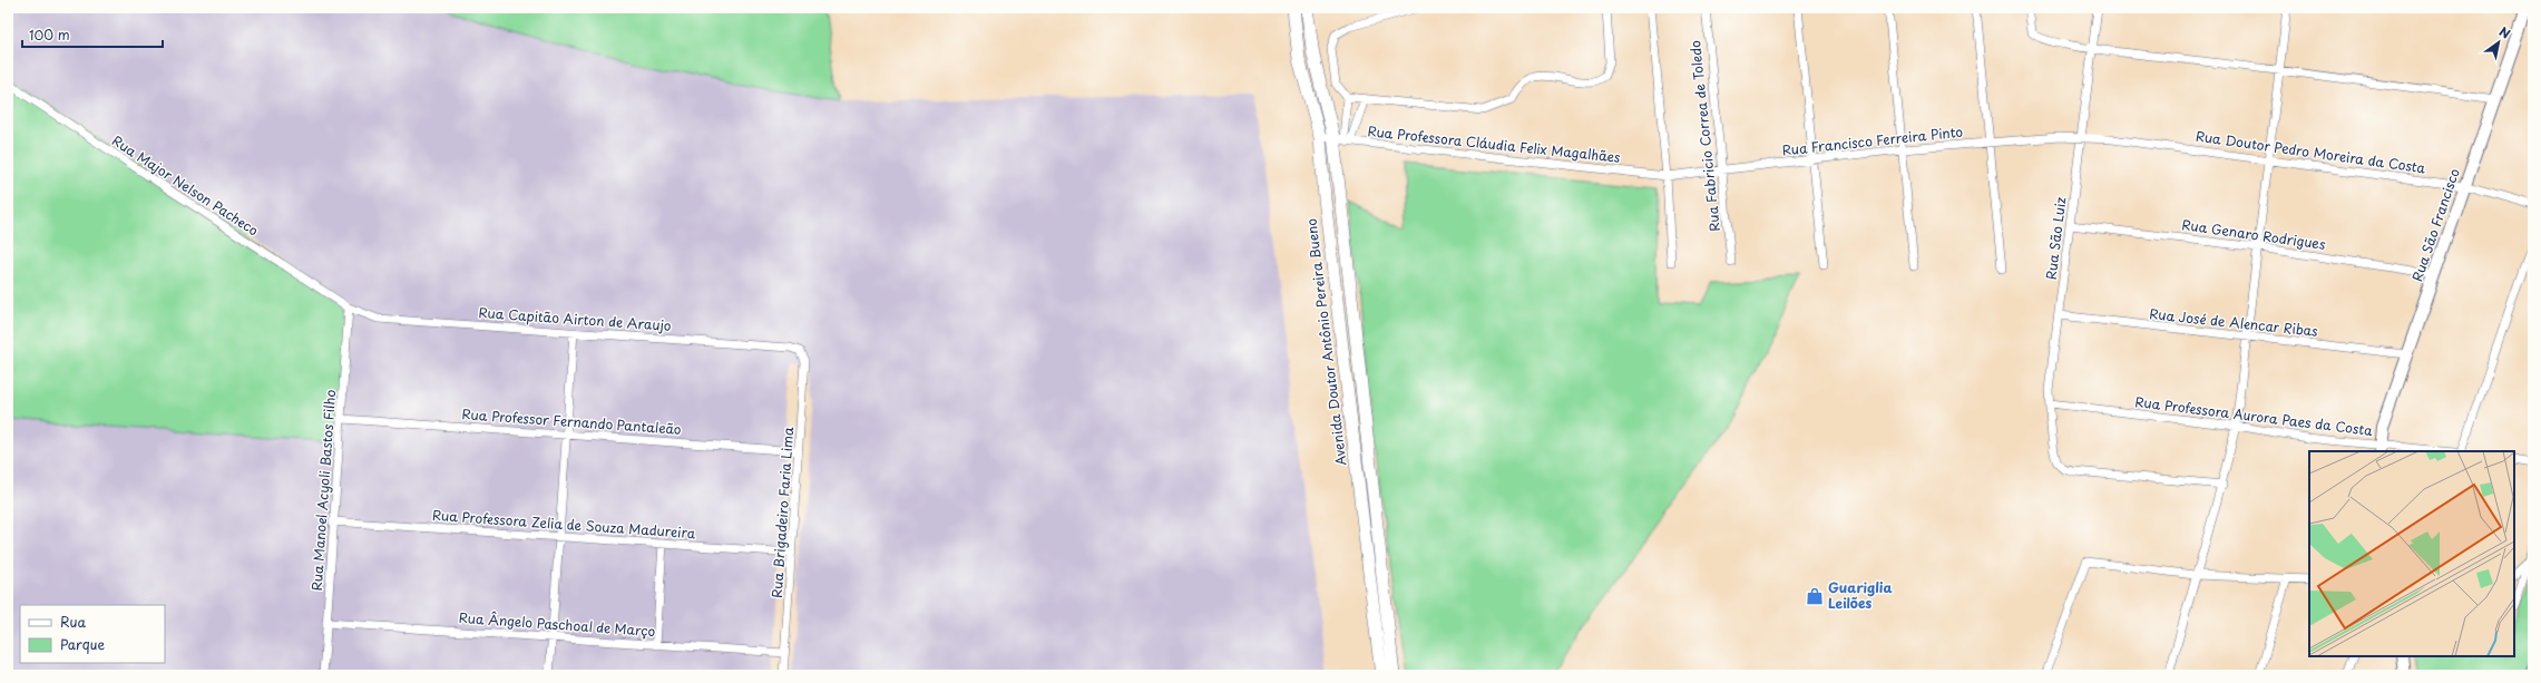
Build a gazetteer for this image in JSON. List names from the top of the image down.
{
  "streets": {
    "main road": ["Avenida Doutor Antônio Pereira Bueno"],
    "street": [
      "Rua Fabricio Correa de Toledo",
      "Rua Francisco Ferreira Pinto",
      "Rua Professora Cláudia Felix Magalhães",
      "Rua Doutor Pedro Moreira da Costa",
      "Rua Major Nelson Pacheco",
      "Rua São Francisco",
      "Rua Genaro Rodrigues",
      "Rua São Luiz",
      "Rua Capitão Airton de Araujo",
      "Rua José de Alencar Ribas",
      "Rua Professora Aurora Paes da Costa",
      "Rua Professor Fernando Pantaleão",
      "Rua Manoel Acyoli Bastos Filho",
      "Rua Brigadeiro Faria Lima",
      "Rua Professora Zelia de Souza Madureira",
      "Rua Ângelo Paschoal de Março"
    ]
  },
  "crossings": [
    ["Rua Fabricio Correa de Toledo", "Rua Francisco Ferreira Pinto"],
    ["Rua Francisco Ferreira Pinto", "Rua Professora Cláudia Felix Magalhães"],
    ["Rua Francisco Ferreira Pinto", "Rua Doutor Pedro Moreira da Costa"],
    ["Rua Francisco Ferreira Pinto", "Rua São Luiz"],
    ["Rua Professora Cláudia Felix Magalhães", "Avenida Doutor Antônio Pereira Bueno"],
    ["Rua Doutor Pedro Moreira da Costa", "Rua São Francisco"],
    ["Rua Doutor Pedro Moreira da Costa", "Rua São Luiz"],
    ["Rua Major Nelson Pacheco", "Rua Capitão Airton de Araujo"],
    ["Rua Major Nelson Pacheco", "Rua Manoel Acyoli Bastos Filho"],
    ["Rua São Francisco", "Rua Genaro Rodrigues"],
    ["Rua São Francisco", "Rua José de Alencar Ribas"],
    ["Rua São Francisco", "Rua Professora Aurora Paes da Costa"],
    ["Rua Genaro Rodrigues", "Rua São Luiz"],
    ["Rua São Luiz", "Rua José de Alencar Ribas"],
    ["Rua São Luiz", "Rua Professora Aurora Paes da Costa"],
    ["Rua Capitão Airton de Araujo", "Rua Manoel Acyoli Bastos Filho"],
    ["Rua Capitão Airton de Araujo", "Rua Brigadeiro Faria Lima"],
    ["Rua Professor Fernando Pantaleão", "Rua Manoel Acyoli Bastos Filho"],
    ["Rua Professor Fernando Pantaleão", "Rua Brigadeiro Faria Lima"],
    ["Rua Manoel Acyoli Bastos Filho", "Rua Professora Zelia de Souza Madureira"],
    ["Rua Manoel Acyoli Bastos Filho", "Rua Ângelo Paschoal de Março"],
    ["Rua Brigadeiro Faria Lima", "Rua Professora Zelia de Souza Madureira"],
    ["Rua Brigadeiro Faria Lima", "Rua Ângelo Paschoal de Março"]
  ],
  "places": {
    "shop": ["Guariglia Leilões"]
  },
  "legend": ["Rua", "Parque"],
  "scale_bar": "100 m",
  "north": "top right"
}
